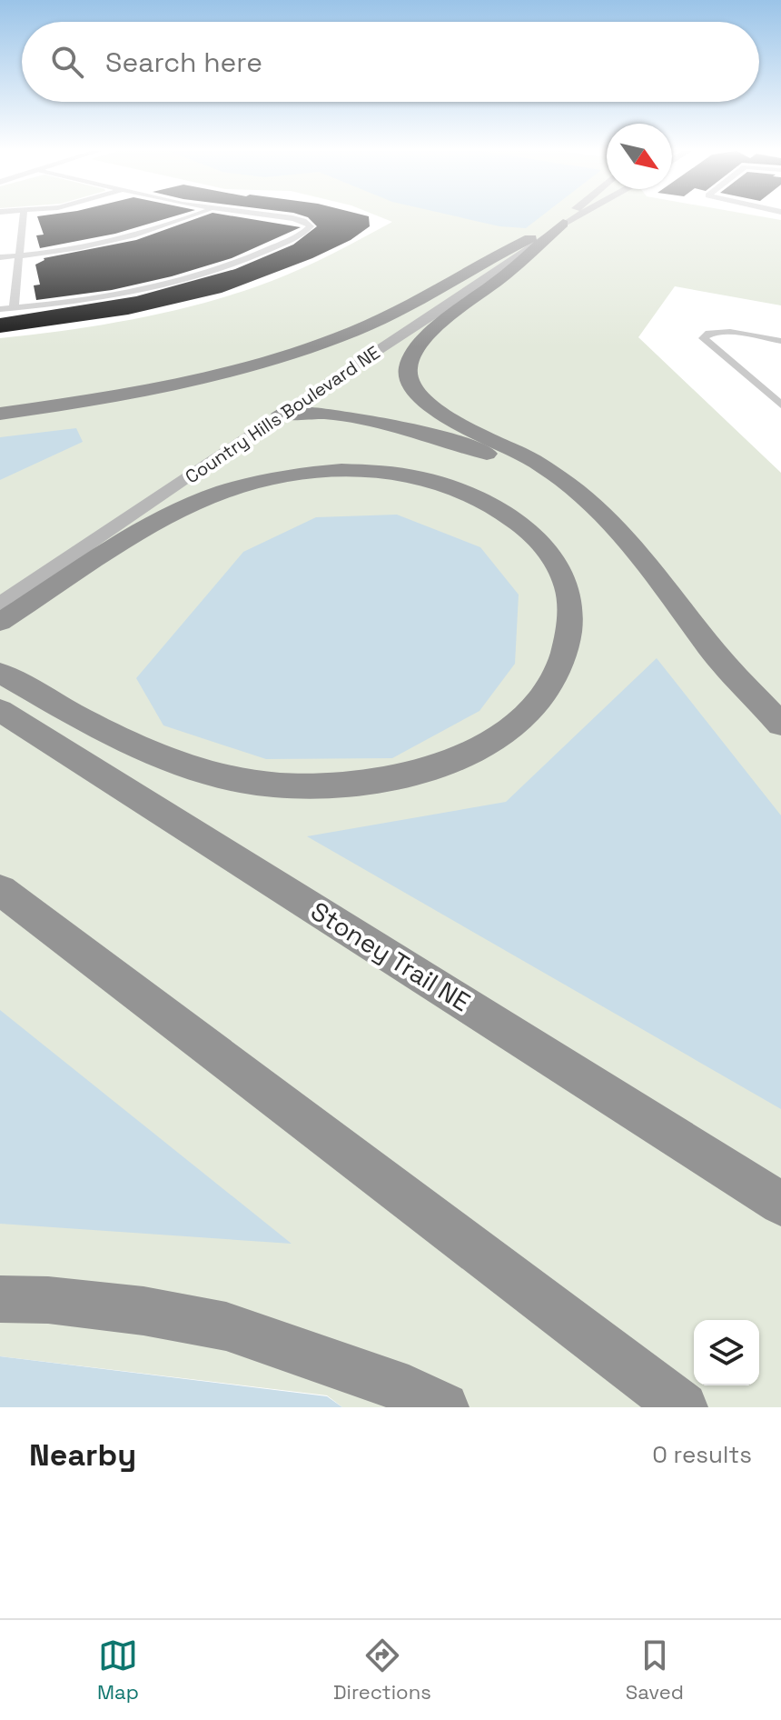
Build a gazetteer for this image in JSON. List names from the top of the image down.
{
  "streets": {
    "highway": ["Stoney Trail NE"],
    "main road": ["Country Hills Boulevard NE"]
  },
  "north": "bottom right",
  "page": {
    "search": "Search here",
    "heading": ["Nearby", "0 results"],
    "nav": ["Map", "Directions", "Saved"]
  }
}
